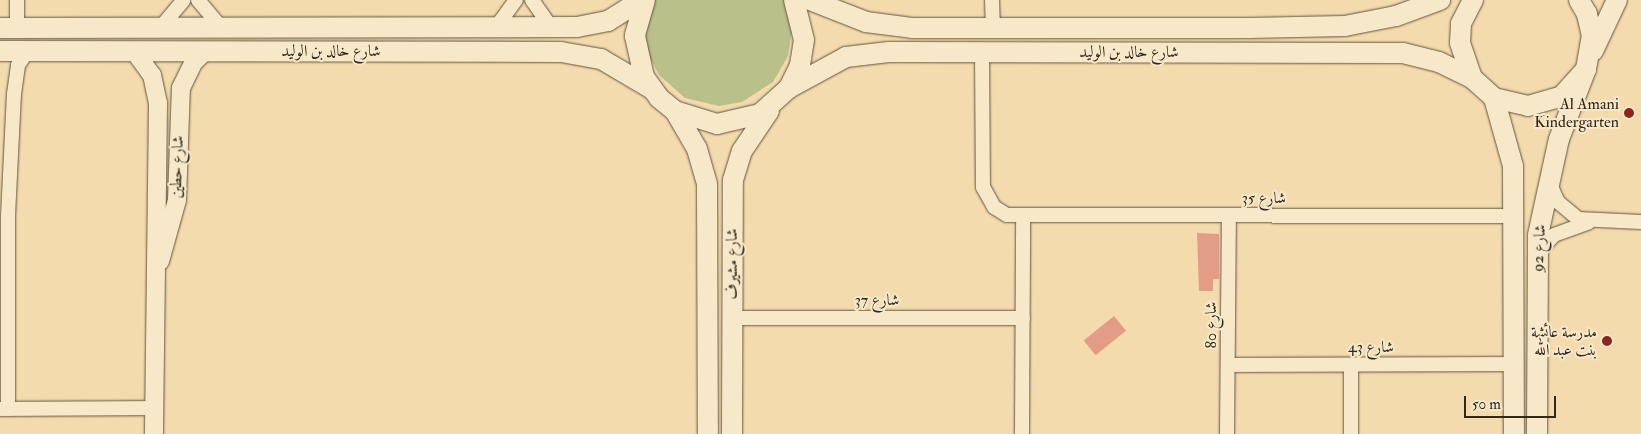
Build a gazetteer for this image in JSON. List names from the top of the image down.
{
  "streets": {
    "main road": ["شارع خالد بن الوليد", "شارع 92", "شارع مشيرف"],
    "street": [
      "شارع حطين",
      "شارع 35",
      "شارع 37",
      "شارع 80",
      "شارع 43"
    ]
  },
  "crossings": [
    ["شارع خالد بن الوليد", "شارع حطين"],
    ["شارع خالد بن الوليد", "شارع 35"],
    ["شارع خالد بن الوليد", "شارع مشيرف"],
    ["شارع 35", "شارع 92"],
    ["شارع 35", "شارع 80"],
    ["شارع 92", "شارع 43"],
    ["شارع مشيرف", "شارع 37"],
    ["شارع 80", "شارع 43"]
  ],
  "places": ["Al Amani Kindergarten", "مدرسة عائشة بنت عبد الله"],
  "scale_bar": "50 m"
}
